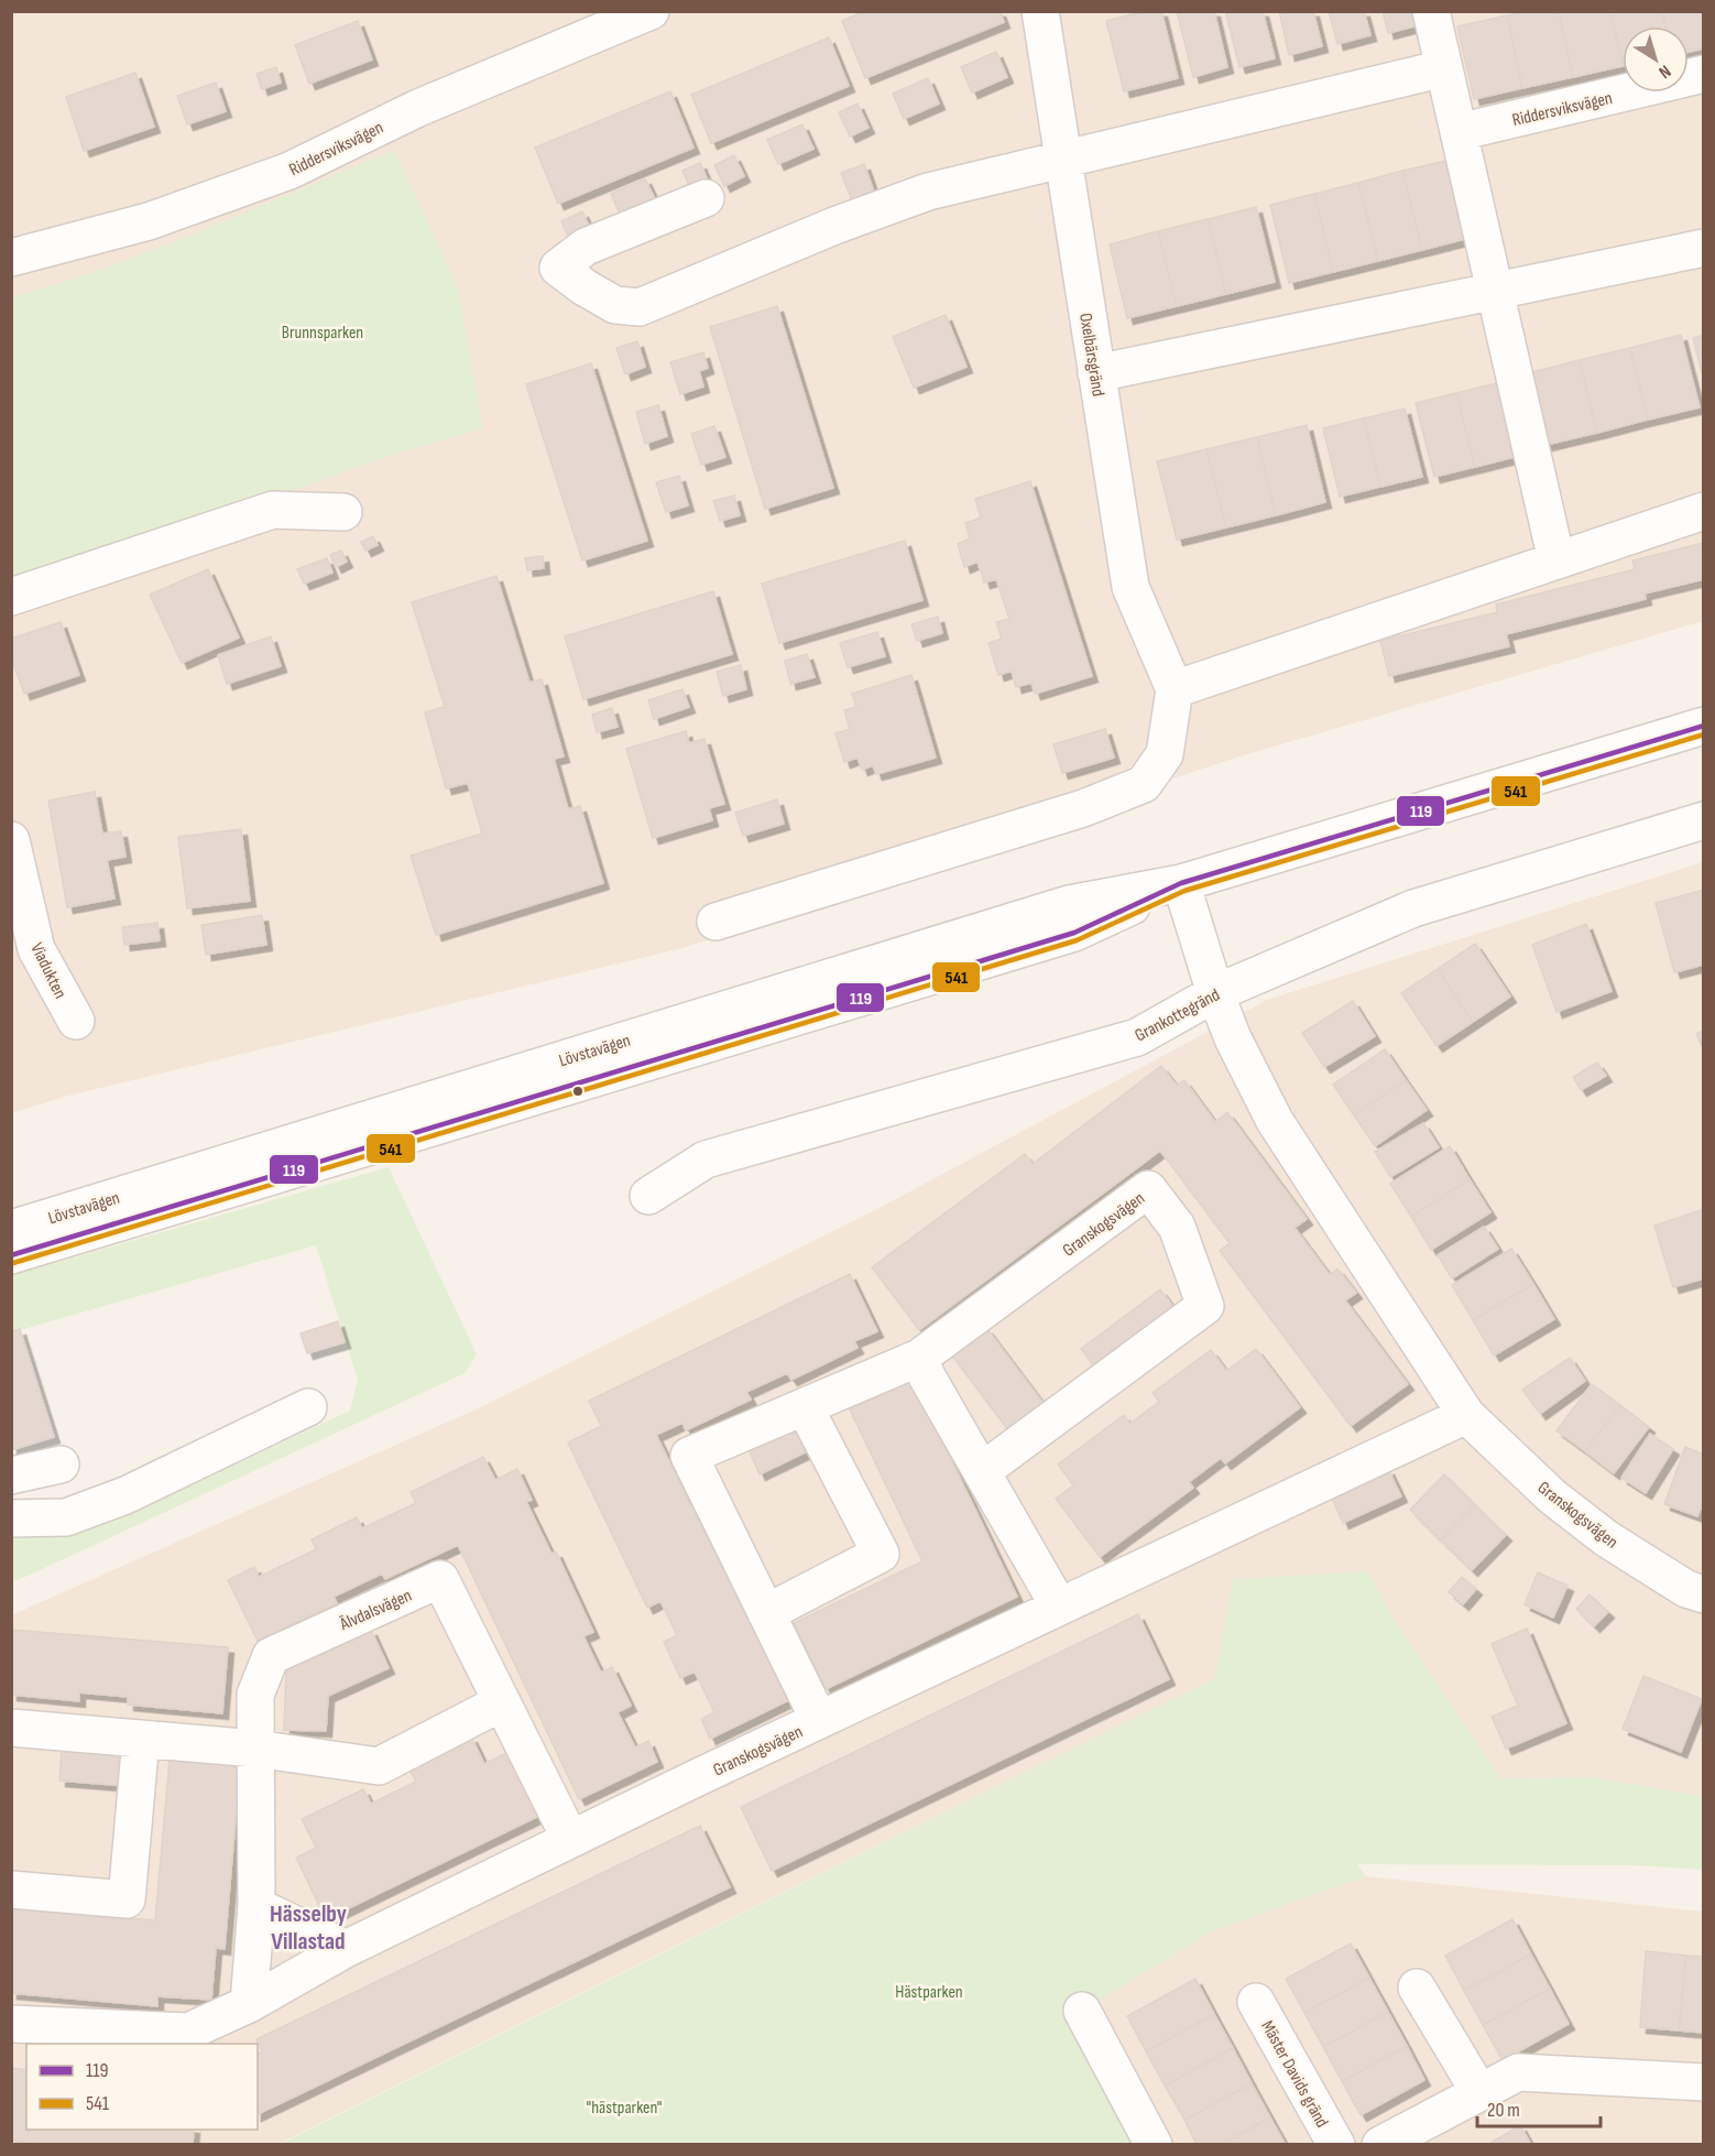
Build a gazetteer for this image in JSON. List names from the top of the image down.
{
  "streets": {
    "street": [
      "Riddersviksvägen",
      "Oxelbärsgränd",
      "Viadukten",
      "Grankottegränd",
      "Lövstavägen",
      "Granskogsvägen",
      "Älvdalsvägen",
      "Mäster Davids gränd"
    ]
  },
  "crossings": [
    ["Grankottegränd", "Granskogsvägen"],
    ["Lövstavägen", "Granskogsvägen"],
    ["Granskogsvägen", "Älvdalsvägen"]
  ],
  "districts": ["Hässelby Villastad"],
  "parks": ["Brunnsparken", "Hästparken", "\"hästparken\""],
  "lines": ["transit line 119", "transit line 541"],
  "legend": ["119", "541"],
  "scale_bar": "20 m",
  "north": "bottom right"
}
